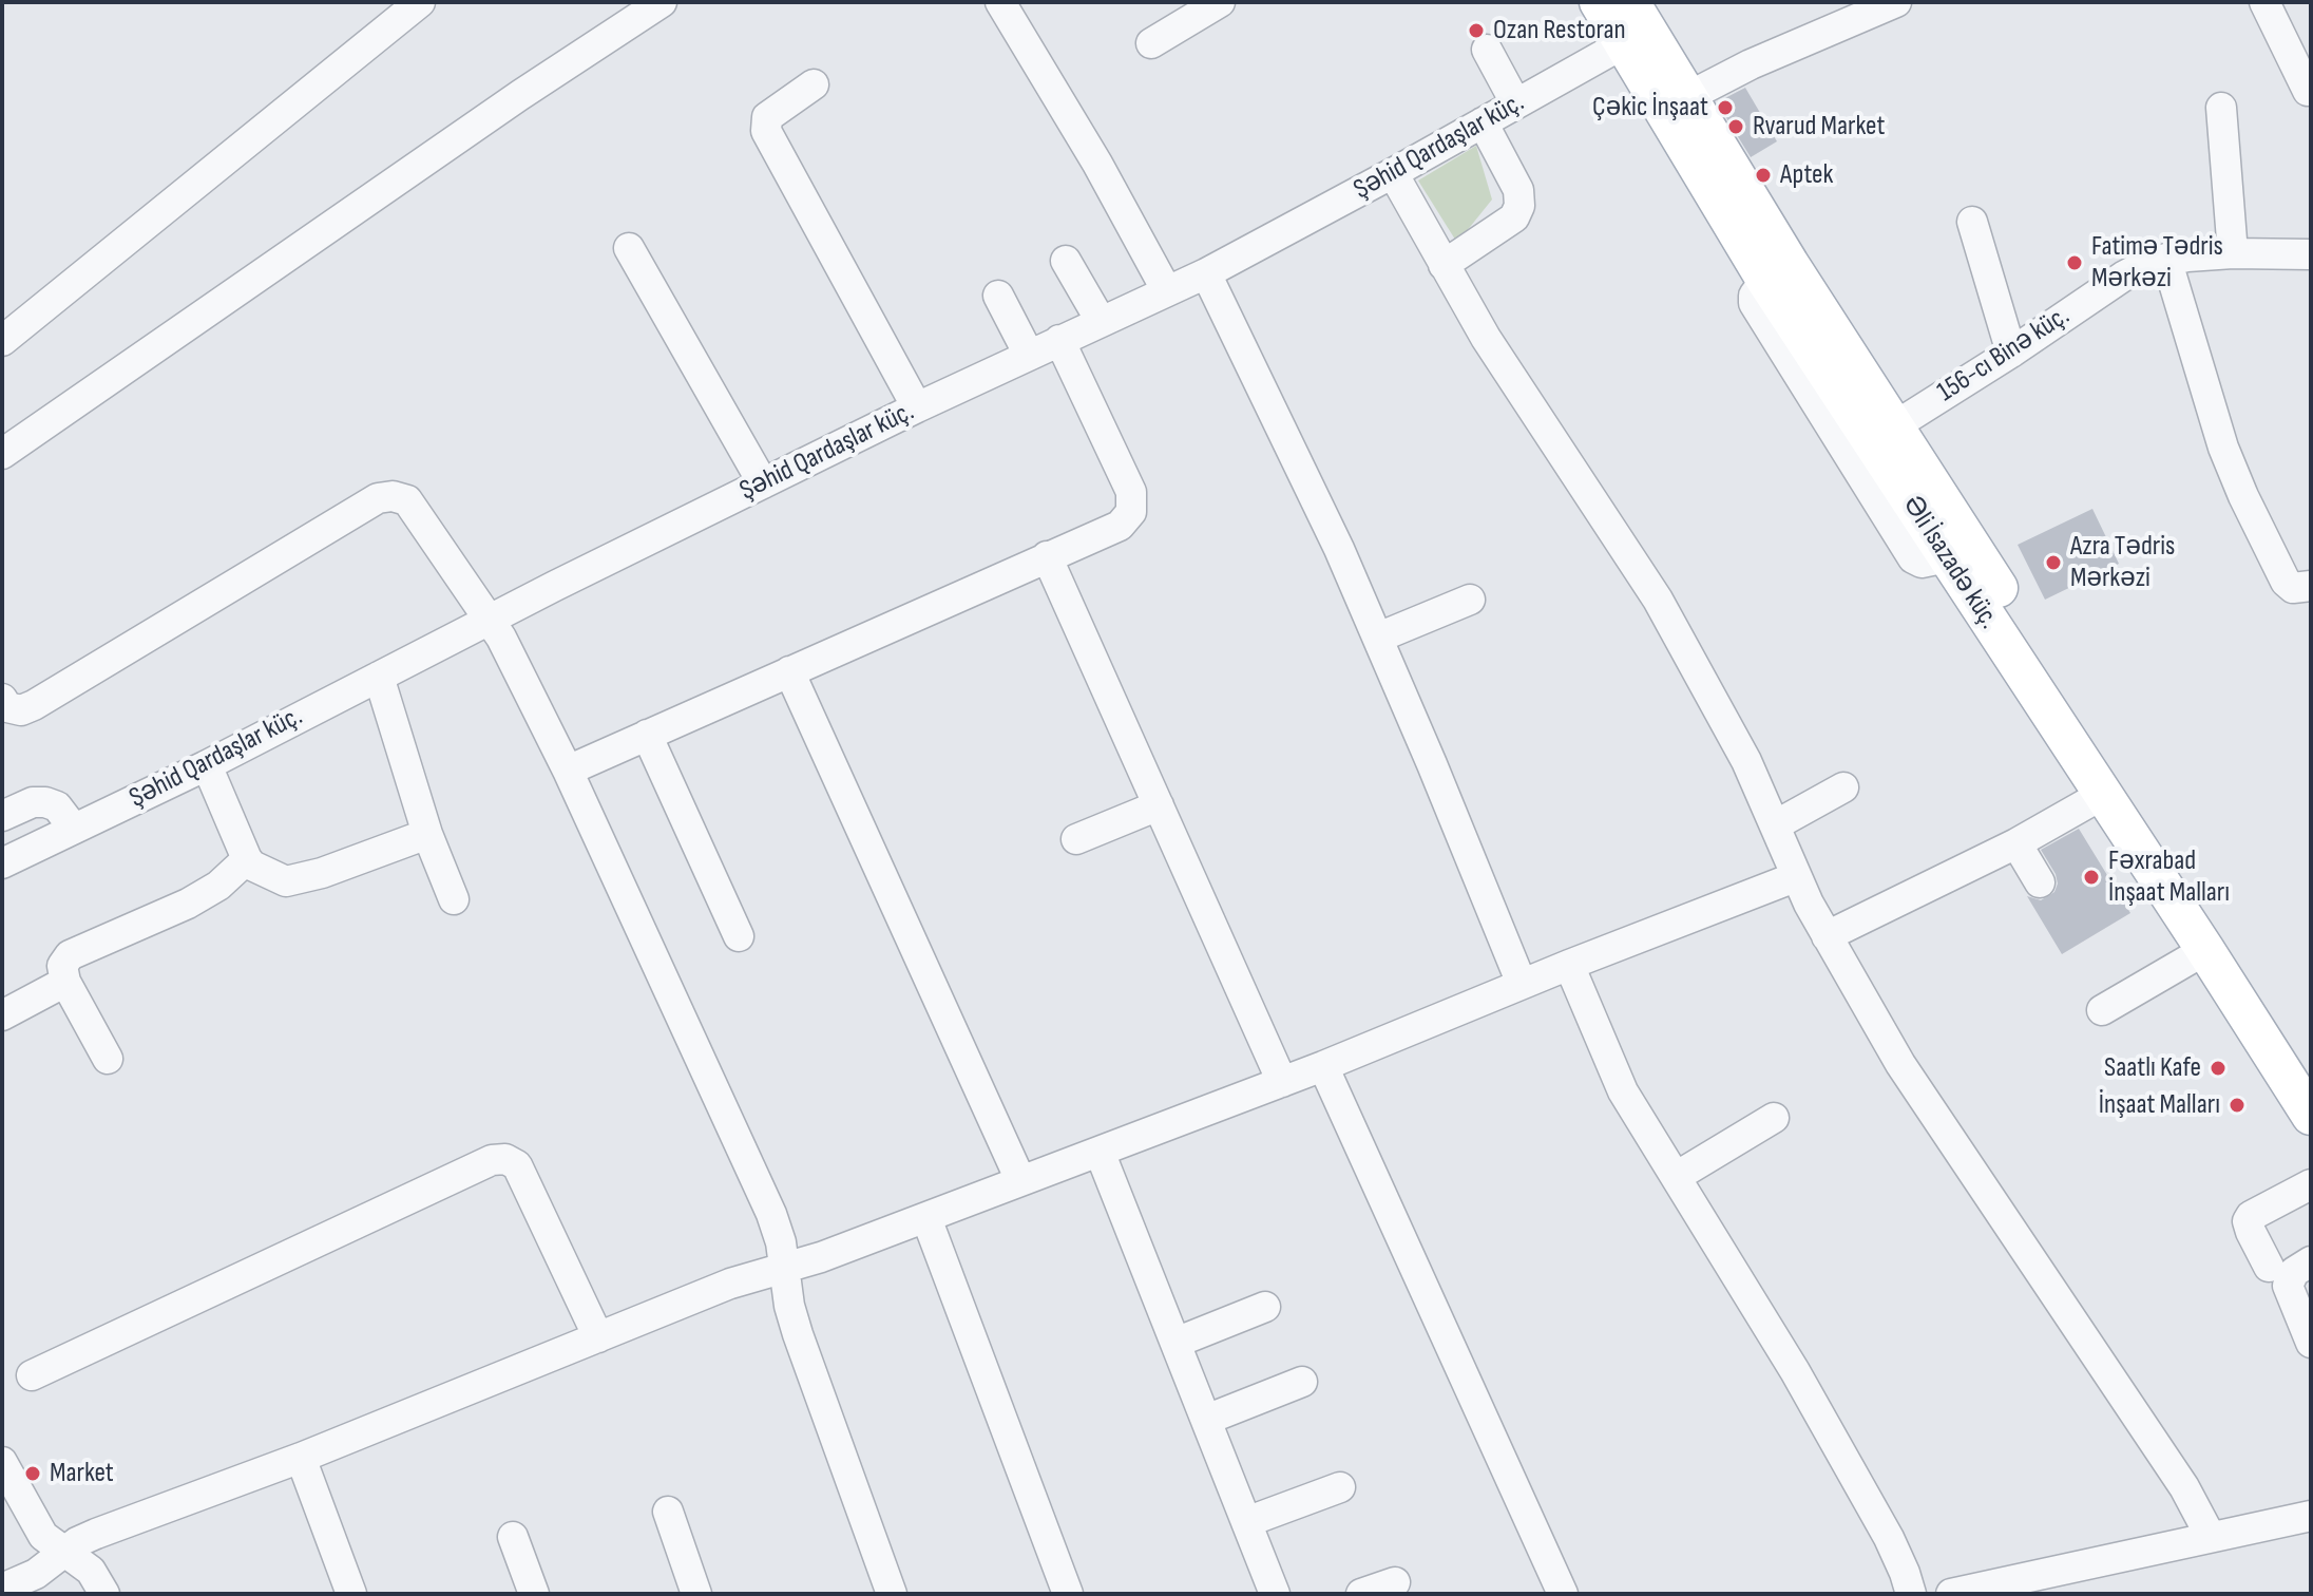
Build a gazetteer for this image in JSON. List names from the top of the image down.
{
  "streets": {
    "main road": ["Əli İsazadə küç."],
    "street": ["Şəhid Qardaşlar küç.", "156-cı Binə küç."]
  },
  "crossings": [
    ["Şəhid Qardaşlar küç.", "Əli İsazadə küç."],
    ["156-cı Binə küç.", "Əli İsazadə küç."]
  ],
  "places": [
    "Ozan Restoran",
    "Çəkic İnşaat",
    "Rvarud Market",
    "Aptek",
    "Fatimə Tədris Mərkəzi",
    "Azra Tədris Mərkəzi",
    "Fəxrabad İnşaat Malları",
    "Saatlı Kafe",
    "İnşaat Malları",
    "Market"
  ]
}
